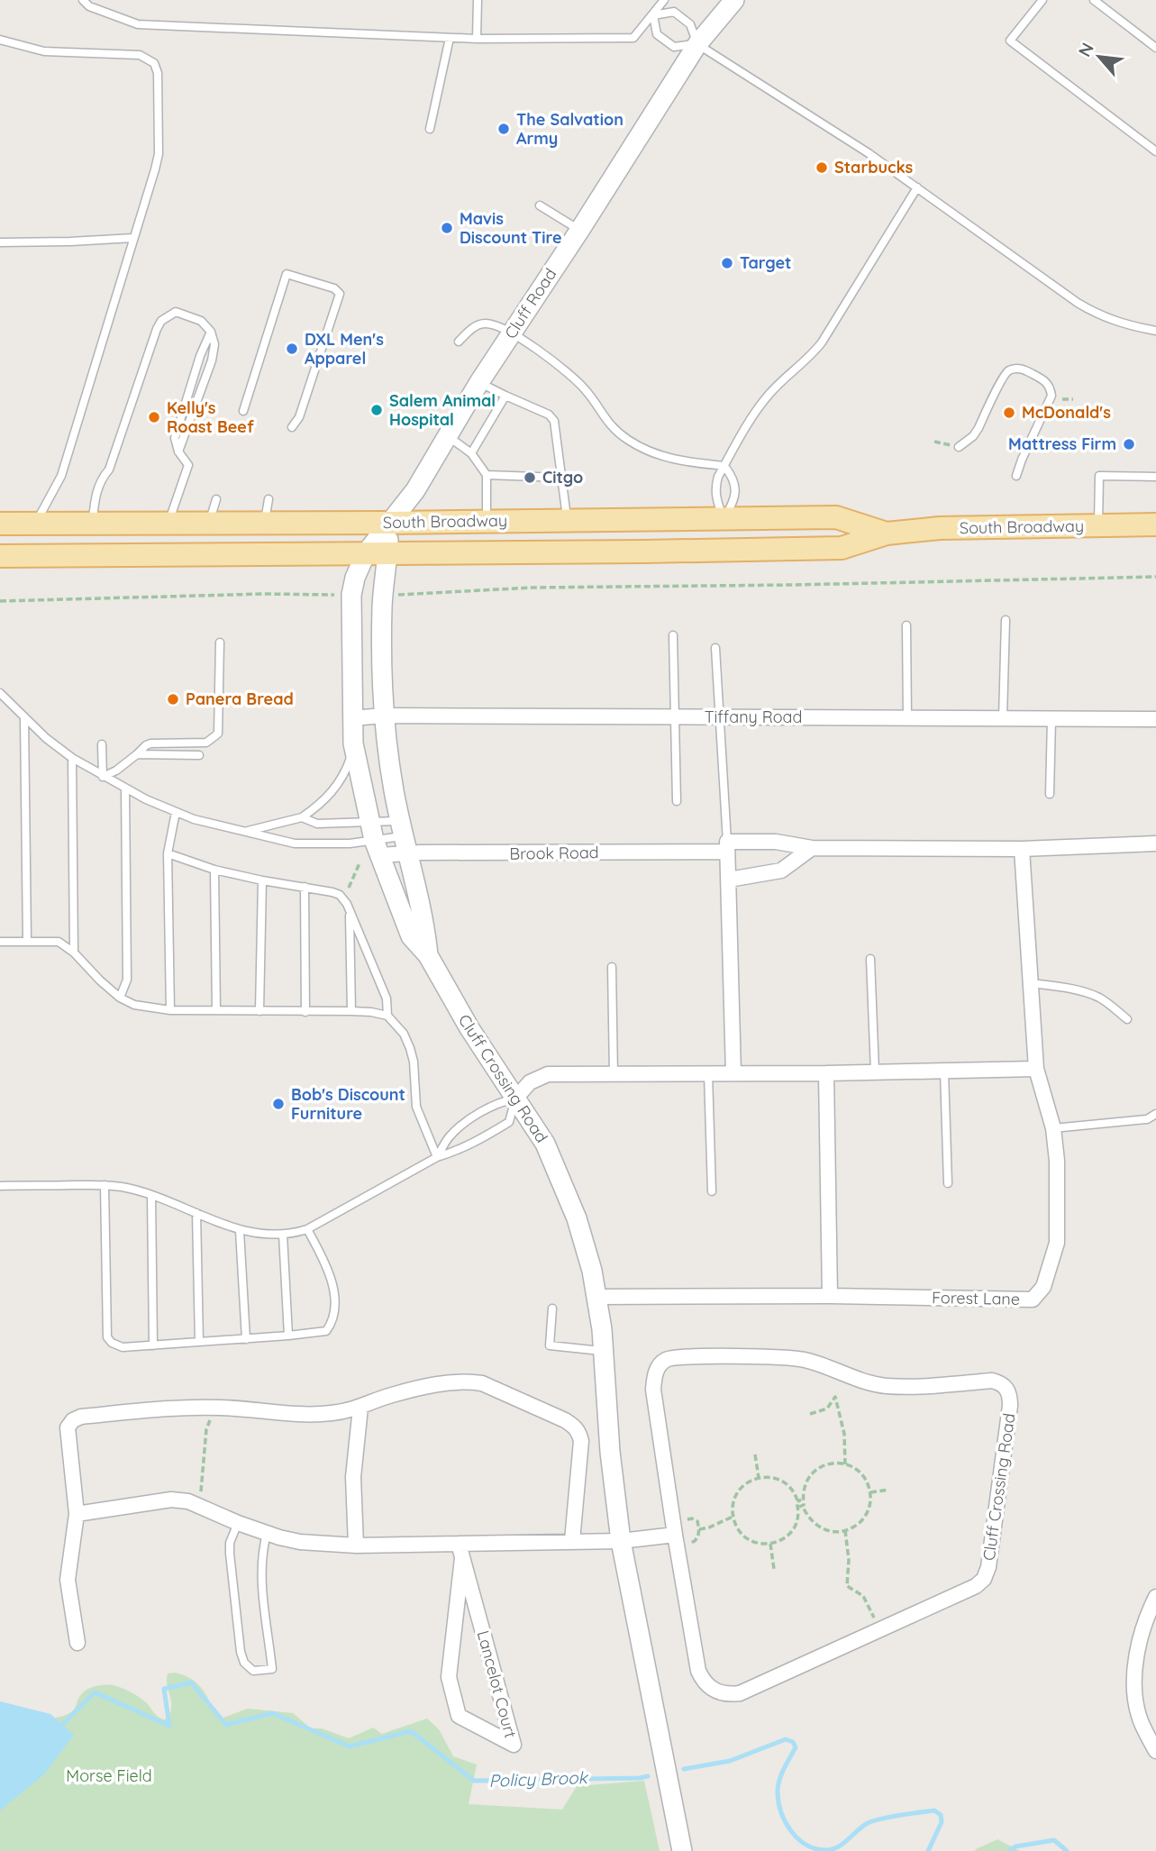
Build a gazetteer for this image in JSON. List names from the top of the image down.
{
  "streets": {
    "main road": ["South Broadway"],
    "street": [
      "Cluff Road",
      "Tiffany Road",
      "Brook Road",
      "Cluff Crossing Road",
      "Forest Lane",
      "Lancelot Court"
    ]
  },
  "crossings": [
    ["Cluff Road", "South Broadway"],
    ["Cluff Road", "Cluff Crossing Road"],
    ["South Broadway", "Cluff Crossing Road"],
    ["Tiffany Road", "Cluff Crossing Road"],
    ["Brook Road", "Cluff Crossing Road"],
    ["Brook Road", "Forest Lane"],
    ["Cluff Crossing Road", "Forest Lane"]
  ],
  "water": ["Policy Brook"],
  "parks": ["Morse Field"],
  "places": [
    "The Salvation Army",
    "Starbucks",
    "Mavis Discount Tire",
    "Target",
    "DXL Men's Apparel",
    "Salem Animal Hospital",
    "McDonald's",
    "Kelly's Roast Beef",
    "Mattress Firm",
    "Citgo",
    "Panera Bread",
    "Bob's Discount Furniture"
  ],
  "north": "top left"
}
